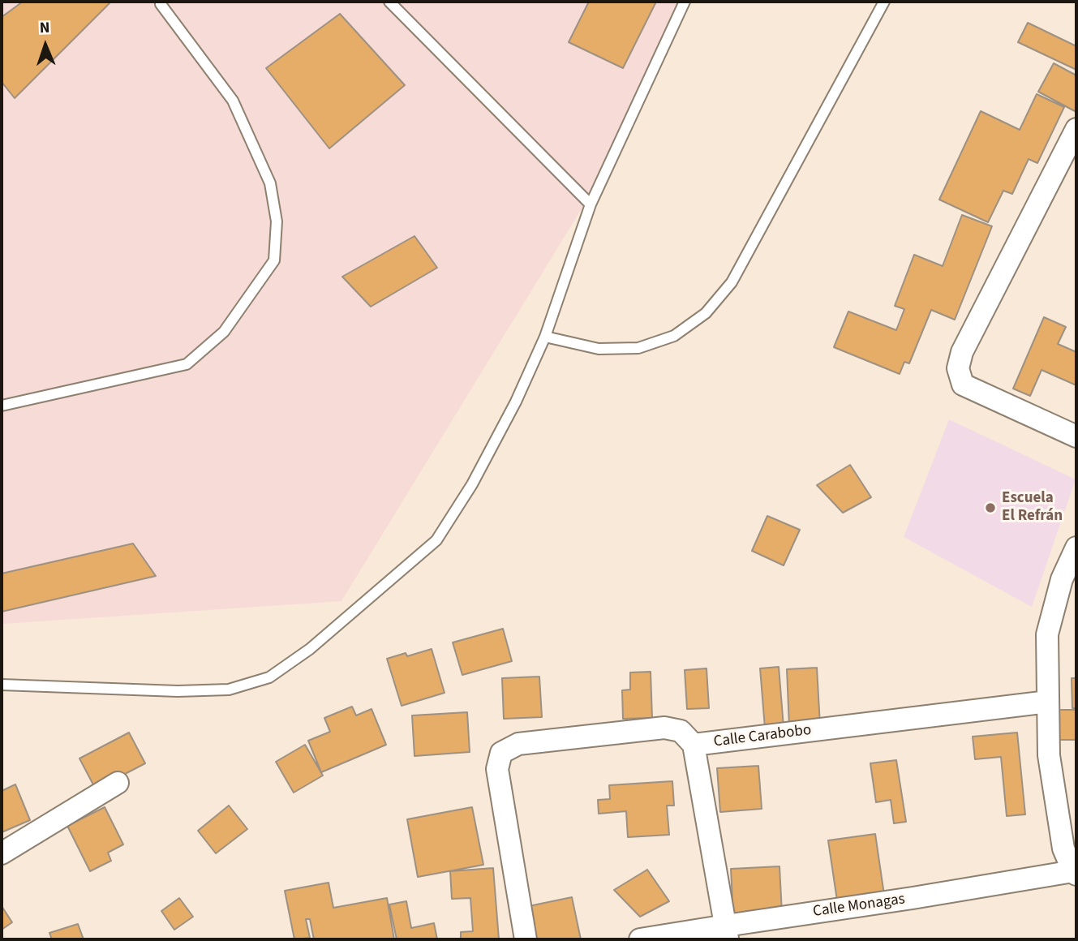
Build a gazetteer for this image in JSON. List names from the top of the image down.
{
  "streets": {
    "street": ["Calle Carabobo", "Calle Monagas"]
  },
  "places": ["Escuela El Refrán"],
  "north": "top"
}
